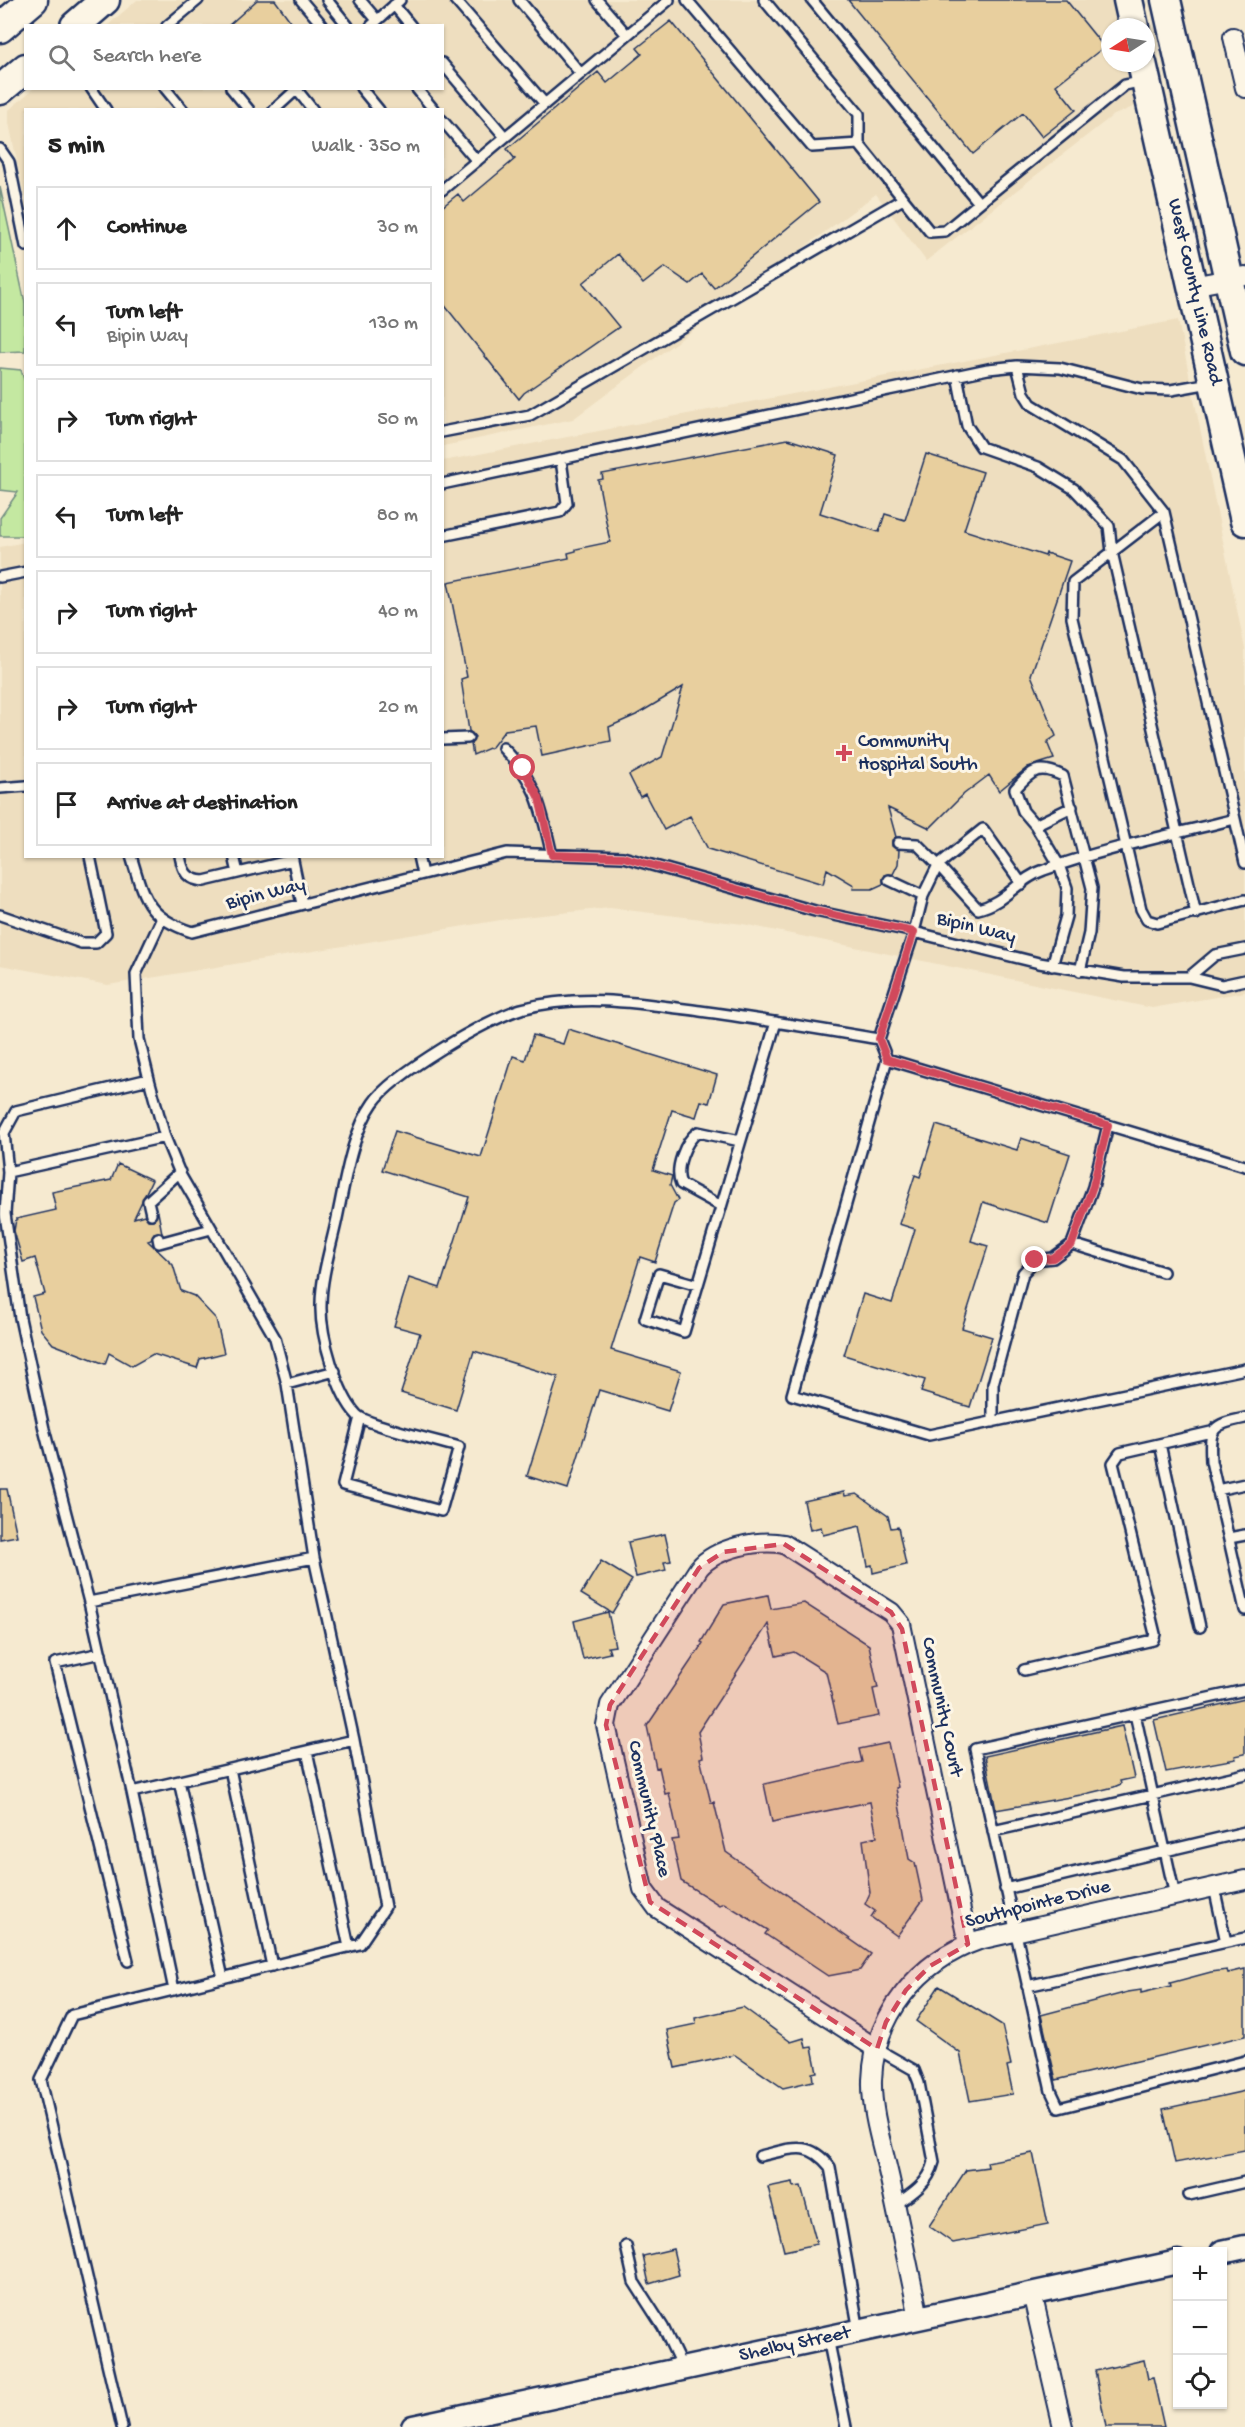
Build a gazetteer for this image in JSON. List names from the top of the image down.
{
  "streets": {
    "main road": ["West County Line Road"],
    "street": [
      "Community Court",
      "Community Place",
      "Southpointe Drive",
      "Shelby Street"
    ],
    "lane": ["Bipin Way"]
  },
  "crossings": [
    ["Community Court", "Community Place"],
    ["Community Court", "Southpointe Drive"],
    ["Community Place", "Southpointe Drive"],
    ["Southpointe Drive", "Shelby Street"]
  ],
  "places": {
    "health": ["Community Hospital South"]
  },
  "north": "left",
  "page": {
    "search": "Search here",
    "heading": ["5 min", "Walk · 350 m"],
    "list": [
      ["Continue", "30 m"],
      ["Turn left", "Bipin Way", "130 m"],
      ["Turn right", "50 m"],
      ["Turn left", "80 m"],
      ["Turn right", "40 m"],
      ["Turn right", "20 m"],
      "Arrive at destination"
    ],
    "map_buttons": ["+", "−"]
  }
}
